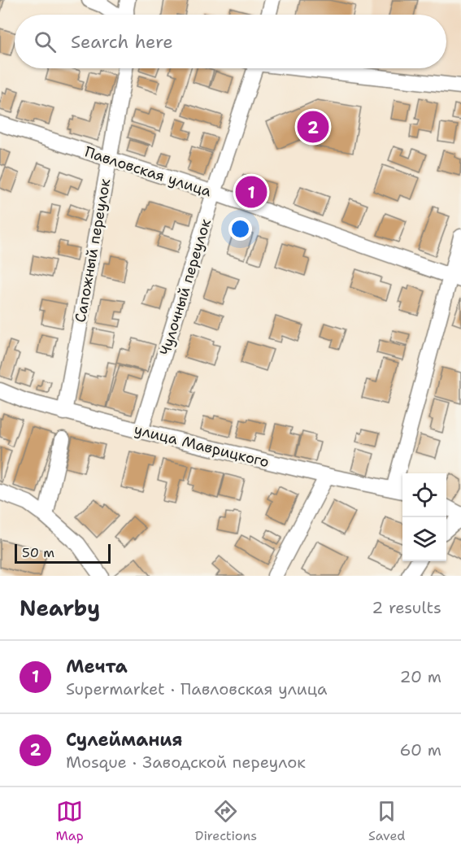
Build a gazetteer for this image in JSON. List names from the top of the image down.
{
  "streets": {
    "street": [
      "Павловская улица",
      "Сапожный переулок",
      "Чулочный переулок",
      "улица Маврицкого"
    ]
  },
  "crossings": [
    ["Павловская улица", "Сапожный переулок"],
    ["Павловская улица", "Чулочный переулок"],
    ["Сапожный переулок", "улица Маврицкого"],
    ["Чулочный переулок", "улица Маврицкого"]
  ],
  "scale_bar": "50 m",
  "page": {
    "search": "Search here",
    "pins": ["2", "1"],
    "scale": "50 m",
    "heading": ["Nearby", "2 results"],
    "list": [
      {
        "mark": "1",
        "name": "Мечта",
        "note": "Supermarket · Павловская улица",
        "value": "20 m"
      },
      {
        "mark": "2",
        "name": "Сулеймания",
        "note": "Mosque · Заводской переулок",
        "value": "60 m"
      }
    ],
    "nav": ["Map", "Directions", "Saved"]
  }
}
